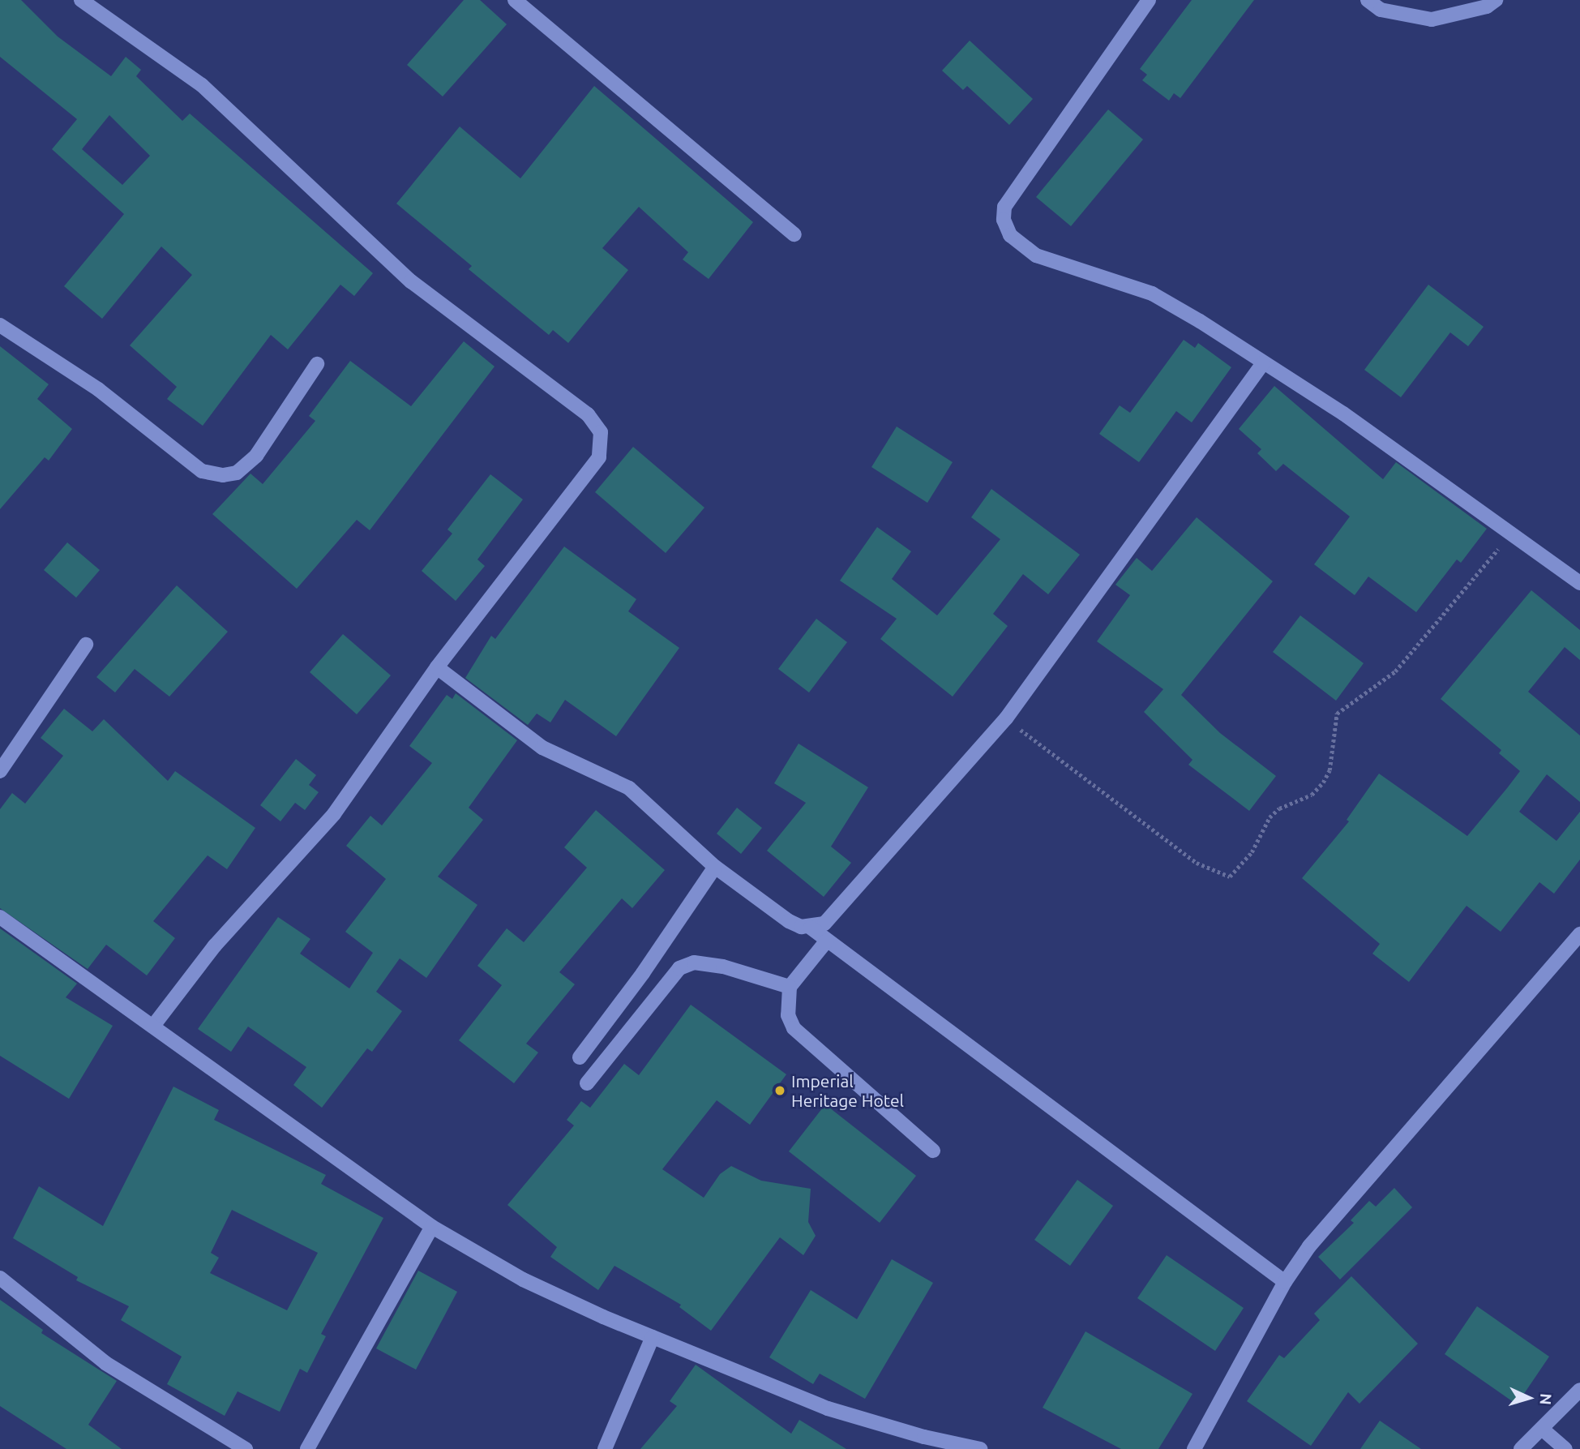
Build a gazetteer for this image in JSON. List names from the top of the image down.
{
  "places": ["Imperial Heritage Hotel"],
  "north": "right"
}
